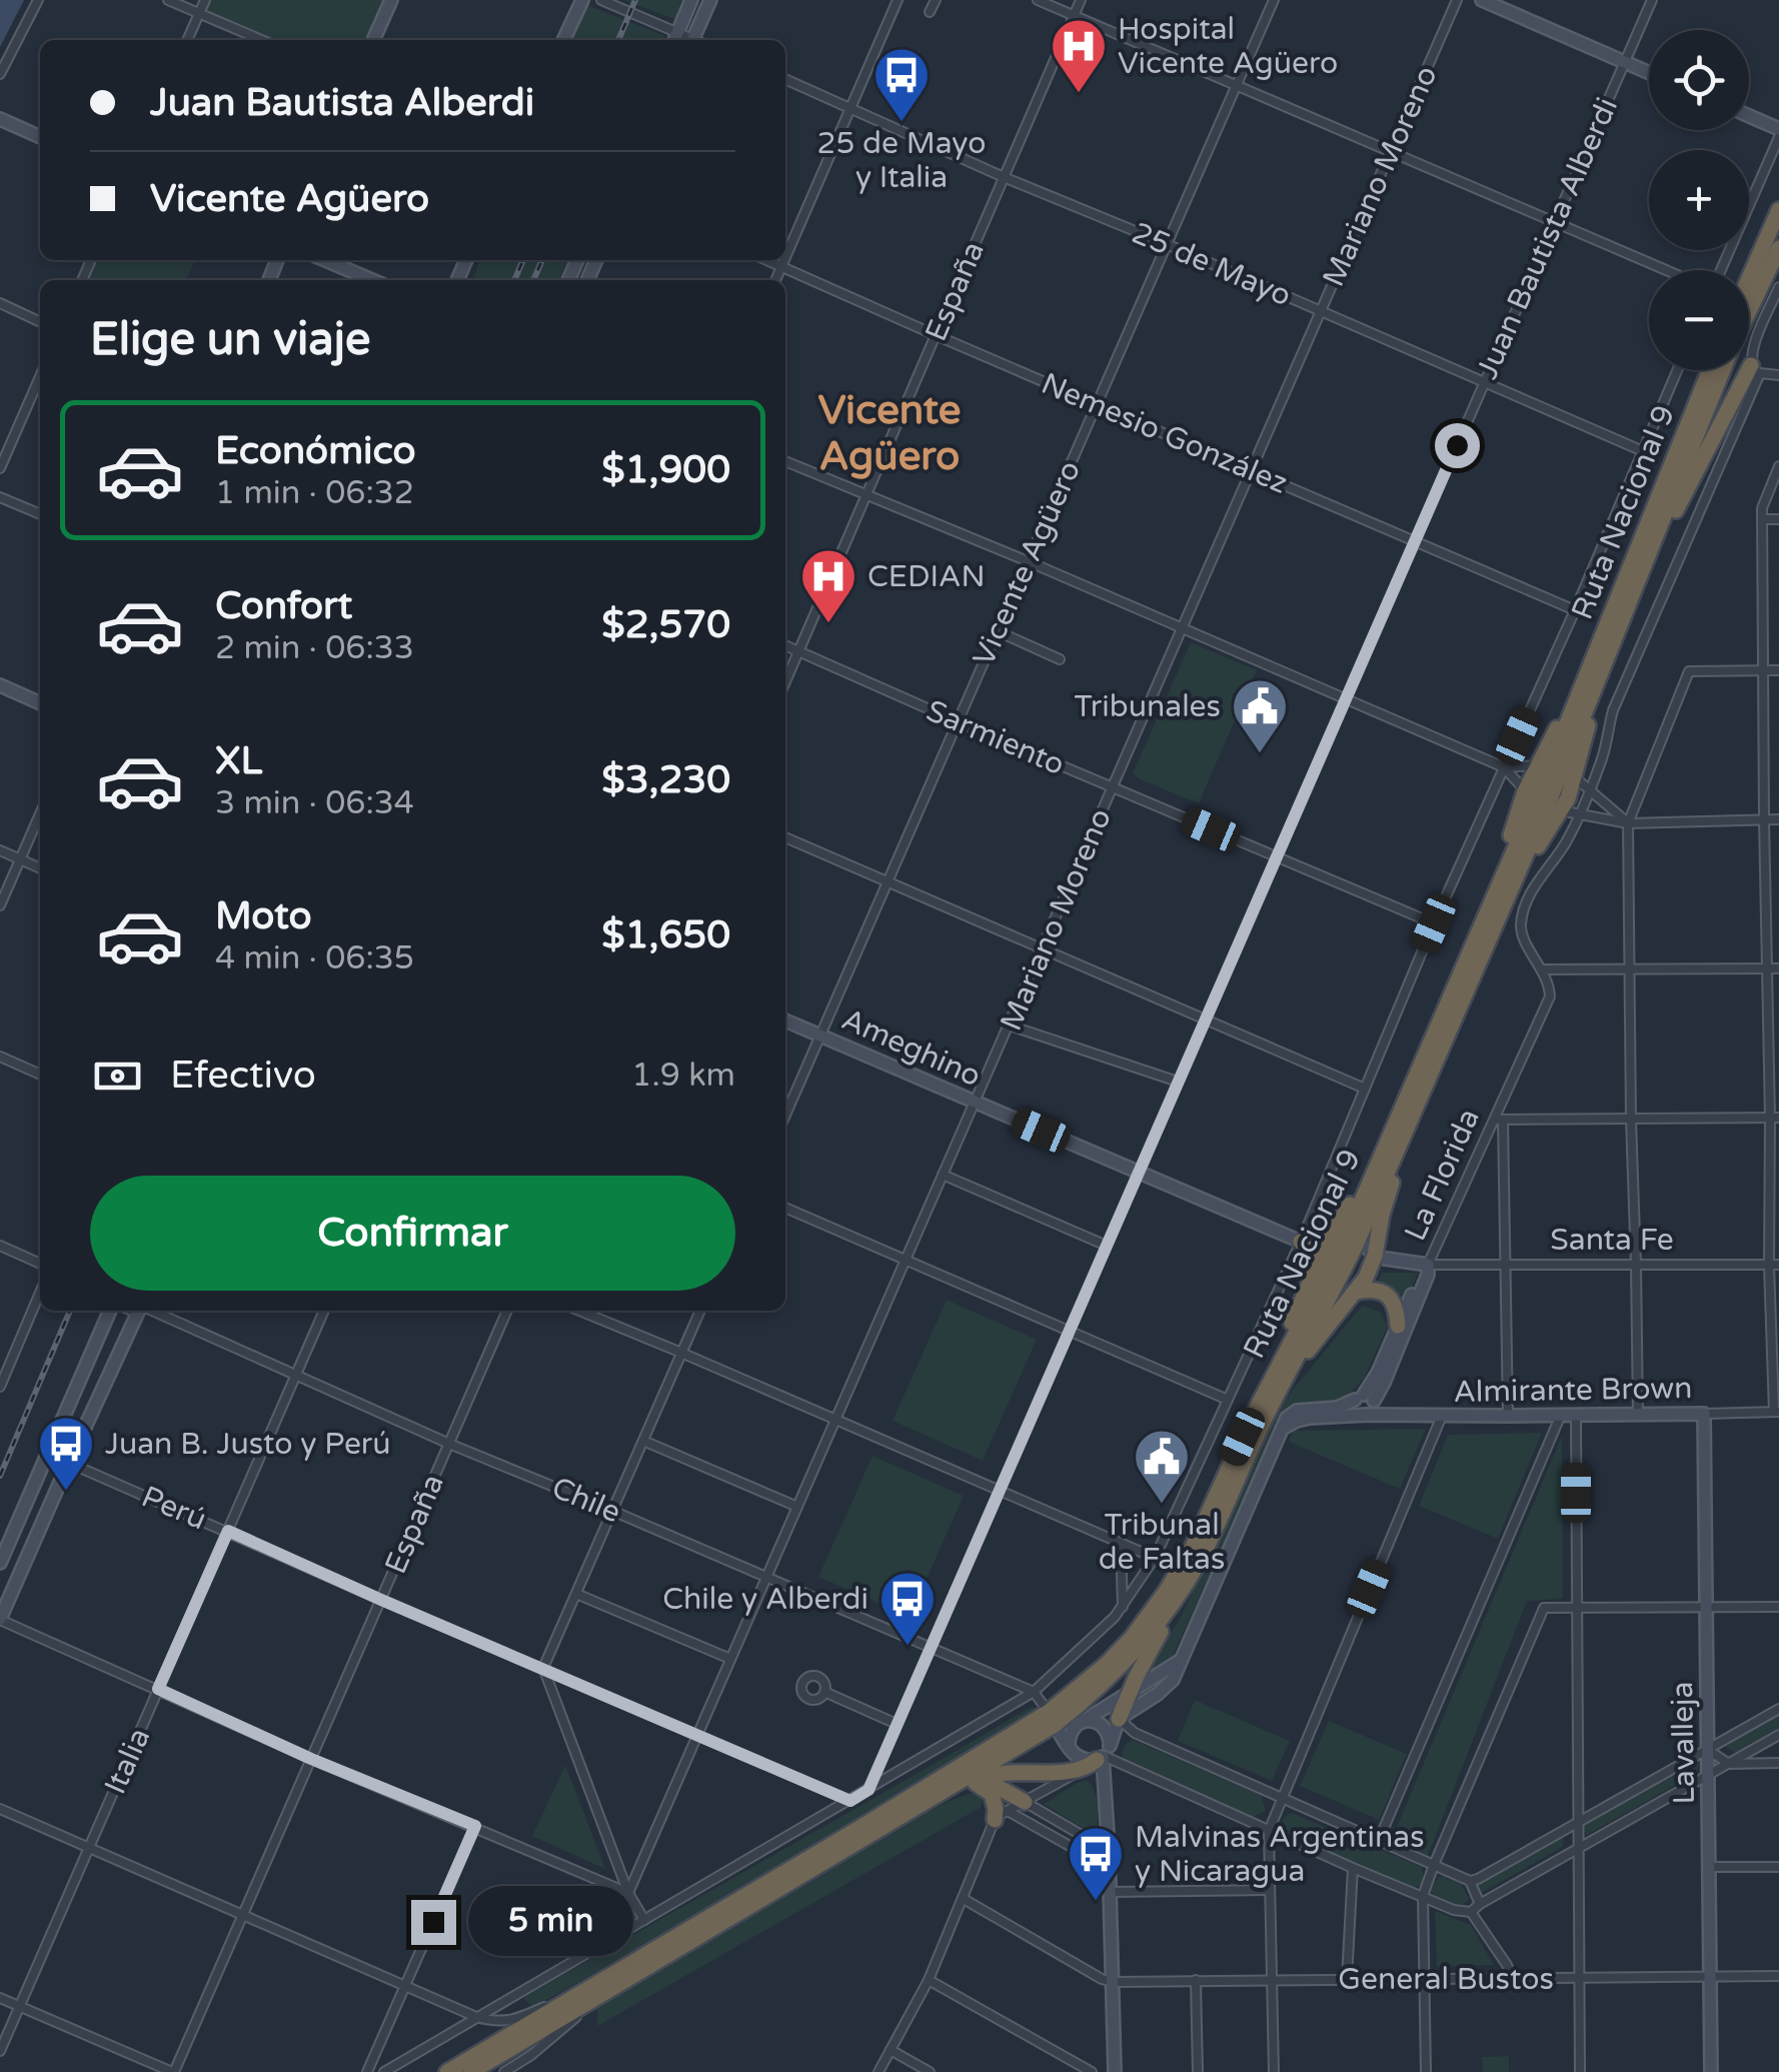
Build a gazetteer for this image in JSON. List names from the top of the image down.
{
  "streets": {
    "highway": ["Ruta Nacional 9"],
    "street": [
      "Mariano Moreno",
      "Juan Bautista Alberdi",
      "25 de Mayo",
      "España",
      "Nemesio González",
      "Vicente Agüero",
      "Sarmiento",
      "Ameghino",
      "La Florida",
      "Santa Fe",
      "Almirante Brown",
      "Chile",
      "Perú",
      "Lavalleja",
      "Italia",
      "General Bustos"
    ]
  },
  "crossings": [
    ["Mariano Moreno", "25 de Mayo"],
    ["Mariano Moreno", "Nemesio González"],
    ["Mariano Moreno", "Sarmiento"],
    ["Mariano Moreno", "Ameghino"],
    ["Mariano Moreno", "Chile"],
    ["Mariano Moreno", "Perú"],
    ["Juan Bautista Alberdi", "25 de Mayo"],
    ["Juan Bautista Alberdi", "Nemesio González"],
    ["Juan Bautista Alberdi", "Sarmiento"],
    ["Juan Bautista Alberdi", "Ameghino"],
    ["Juan Bautista Alberdi", "Chile"],
    ["25 de Mayo", "España"],
    ["25 de Mayo", "Vicente Agüero"],
    ["España", "Nemesio González"],
    ["España", "Sarmiento"],
    ["España", "Chile"],
    ["España", "Perú"],
    ["Nemesio González", "Vicente Agüero"],
    ["Vicente Agüero", "Sarmiento"],
    ["Vicente Agüero", "Ameghino"],
    ["La Florida", "Santa Fe"],
    ["La Florida", "Almirante Brown"],
    ["Almirante Brown", "Lavalleja"],
    ["Chile", "Italia"],
    ["Perú", "Italia"],
    ["Lavalleja", "General Bustos"]
  ],
  "districts": ["Vicente Agüero"],
  "places": {
    "hospital": ["Hospital Vicente Agüero", "CEDIAN"],
    "bus stop": [
      "25 de Mayo y Italia",
      "Juan B. Justo y Perú",
      "Chile y Alberdi",
      "Malvinas Argentinas y Nicaragua"
    ],
    "public building": ["Tribunales", "Tribunal de Faltas"]
  },
  "page": {
    "map_buttons": ["+", "−"],
    "banner": ["Juan Bautista Alberdi", "Vicente Agüero"],
    "heading": "Elige un viaje",
    "list": [
      {
        "name": "Económico",
        "note": "1 min · 06:32",
        "value": "$1,900"
      },
      {
        "name": "Confort",
        "note": "2 min · 06:33",
        "value": "$2,570"
      },
      {
        "name": "XL",
        "note": "3 min · 06:34",
        "value": "$3,230"
      },
      {
        "name": "Moto",
        "note": "4 min · 06:35",
        "value": "$1,650"
      }
    ],
    "pay": ["Efectivo", "1.9 km"],
    "buttons": "Confirmar",
    "bubble": "5 min"
  }
}
